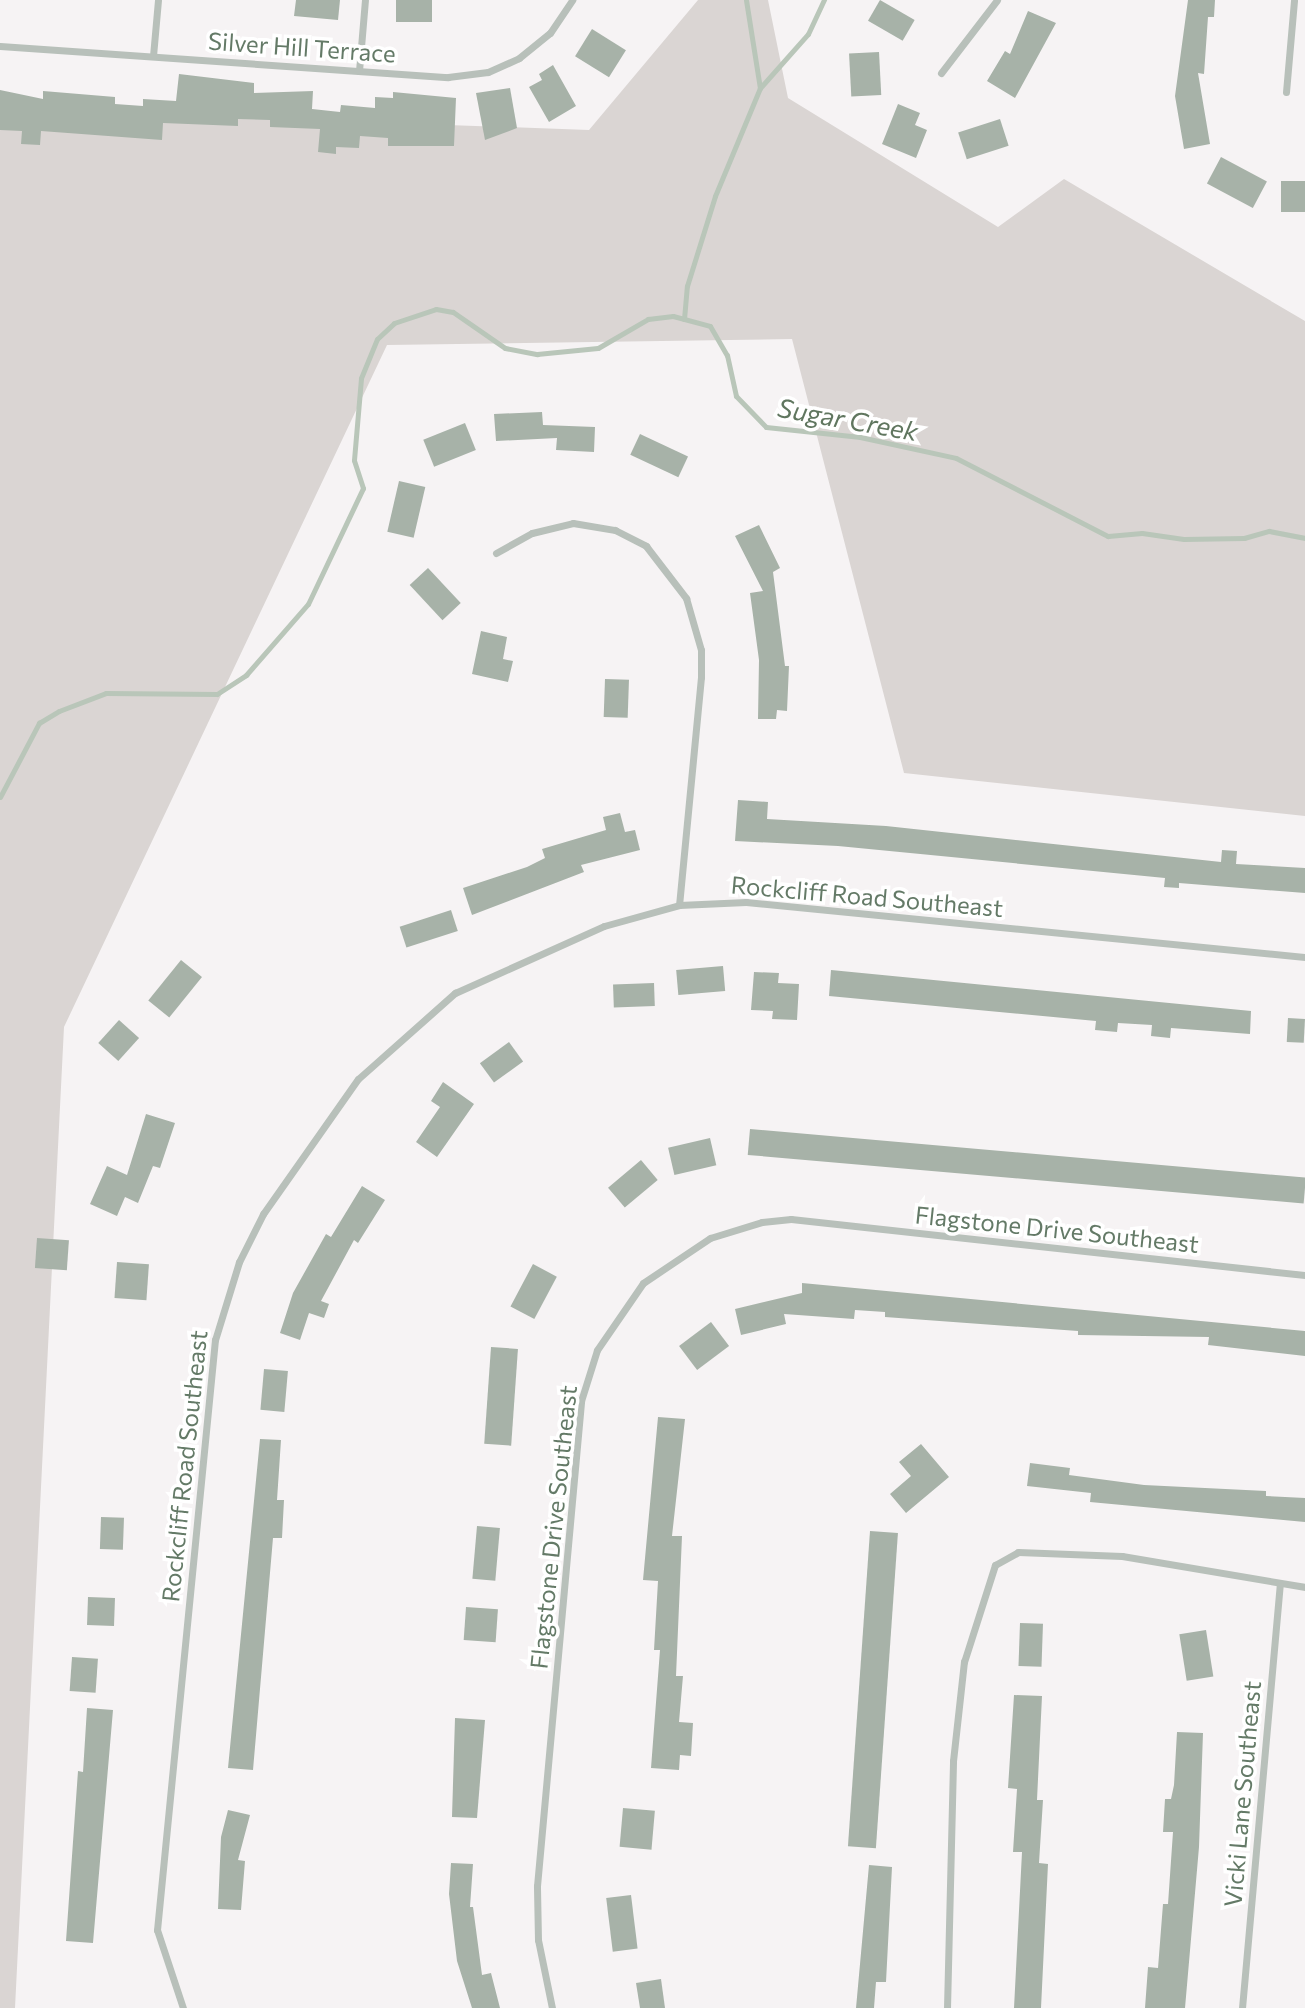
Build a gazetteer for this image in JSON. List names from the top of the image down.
{
  "streets": {
    "street": [
      "Silver Hill Terrace",
      "Rockcliff Road Southeast",
      "Flagstone Drive Southeast",
      "Vicki Lane Southeast"
    ]
  },
  "water": ["Sugar Creek"]
}
